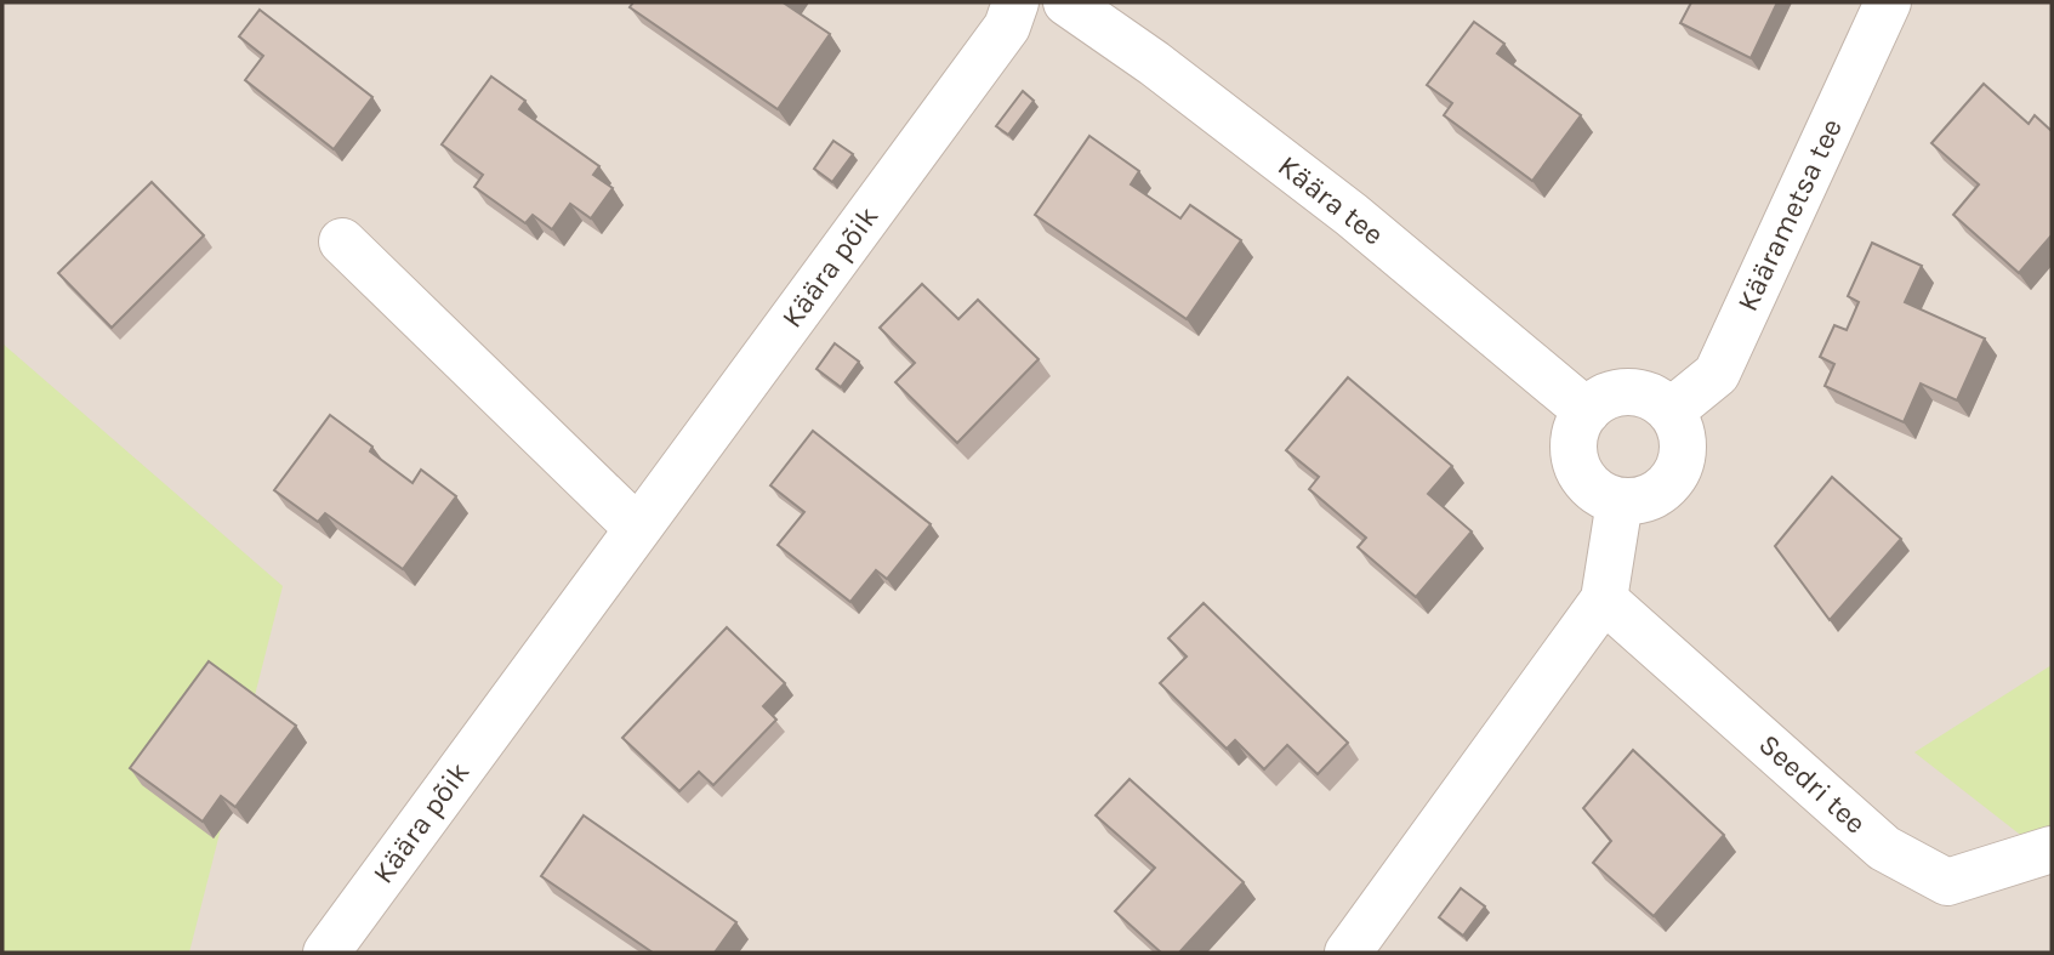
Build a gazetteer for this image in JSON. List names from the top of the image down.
{
  "streets": {
    "street": [
      "Käära tee",
      "Käärametsa tee",
      "Käära põik",
      "Seedri tee"
    ]
  },
  "crossings": [
    ["Käära tee", "Käärametsa tee"]
  ]
}
